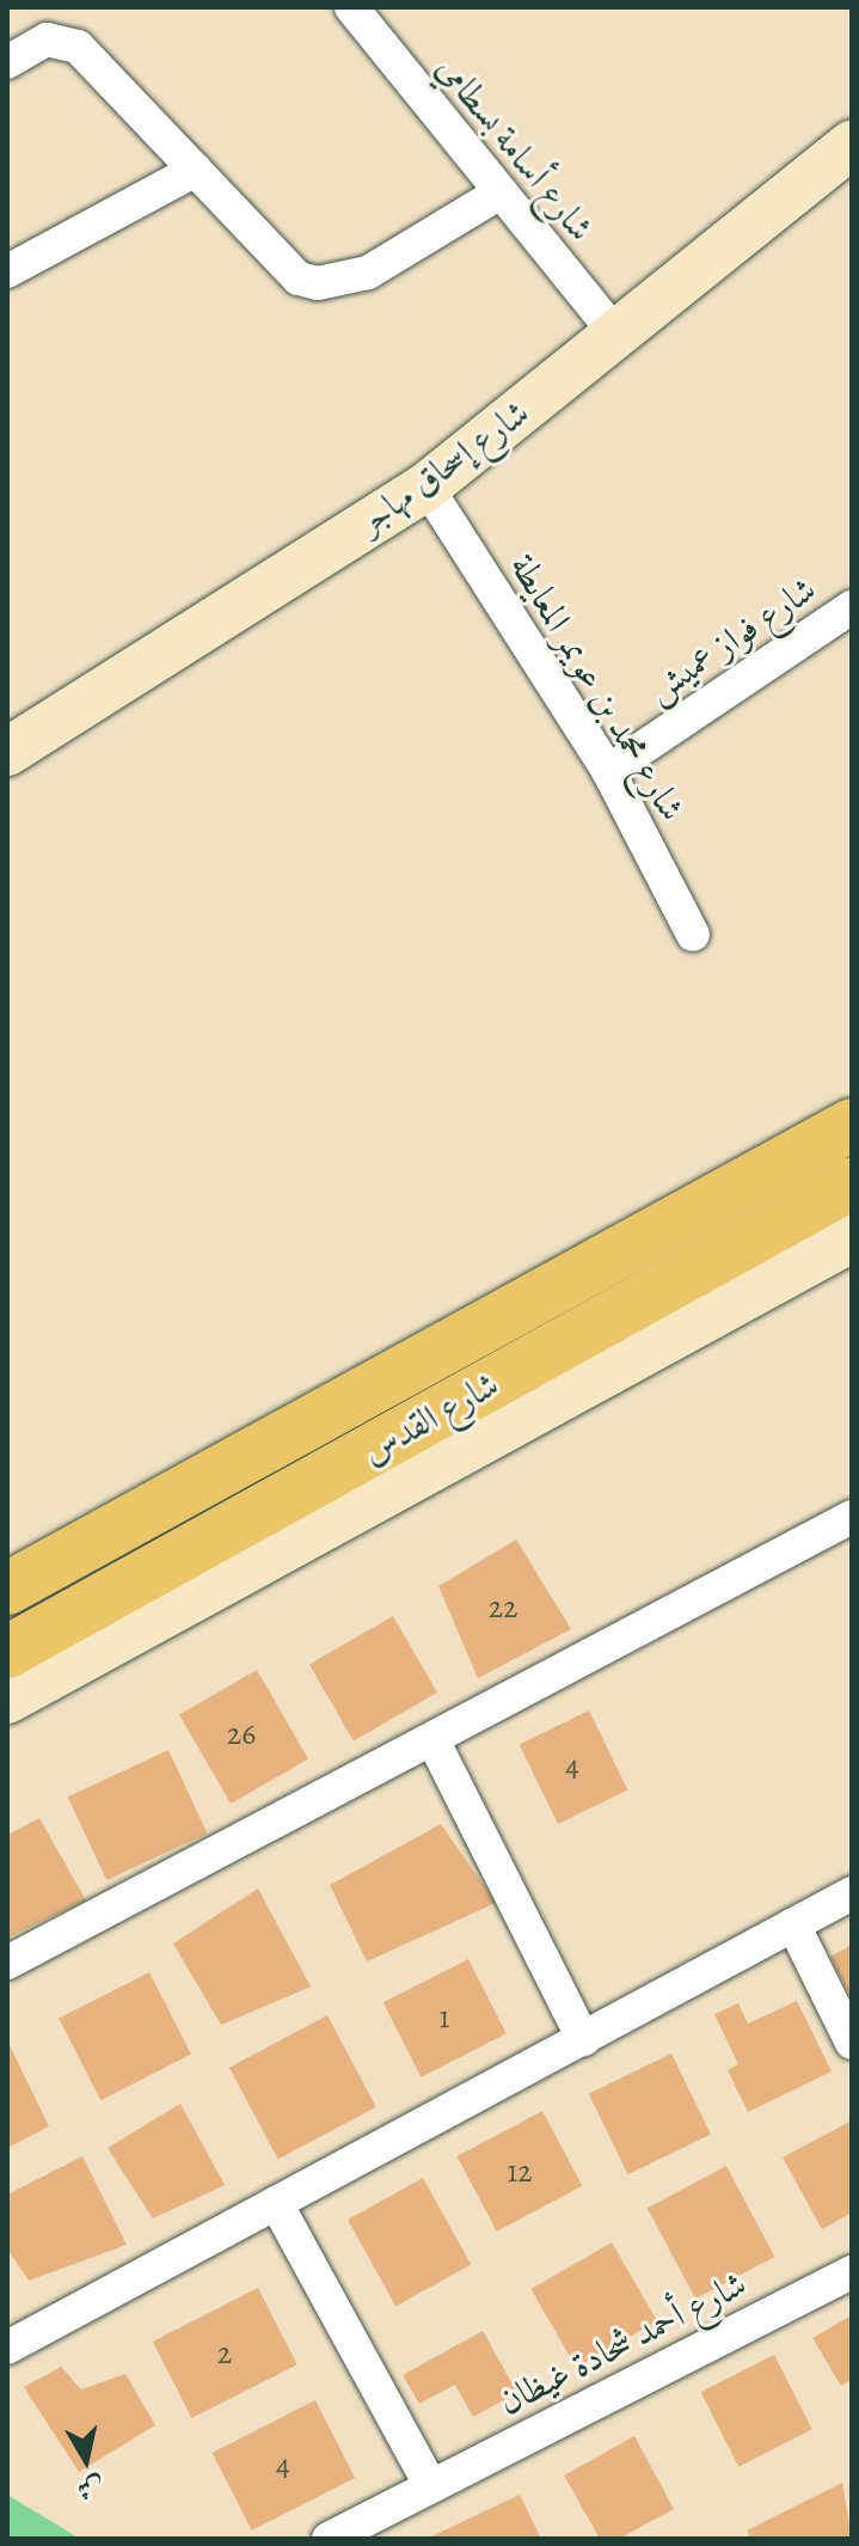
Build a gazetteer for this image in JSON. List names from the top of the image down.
{
  "streets": {
    "highway": ["شارع القدس"],
    "street": [
      "شارع أسامة بسطامي",
      "شارع إسحاق مهاجر",
      "شارع فواز عميش",
      "شارع محمد بن عويمر المعايطة",
      "شارع أحمد شحادة غيظان"
    ]
  },
  "crossings": [
    ["شارع أسامة بسطامي", "شارع إسحاق مهاجر"],
    ["شارع إسحاق مهاجر", "شارع محمد بن عويمر المعايطة"],
    ["شارع فواز عميش", "شارع محمد بن عويمر المعايطة"]
  ],
  "house_numbers": [
    "22",
    "26",
    "4",
    "1",
    "12",
    "2",
    "4"
  ],
  "north": "bottom"
}
